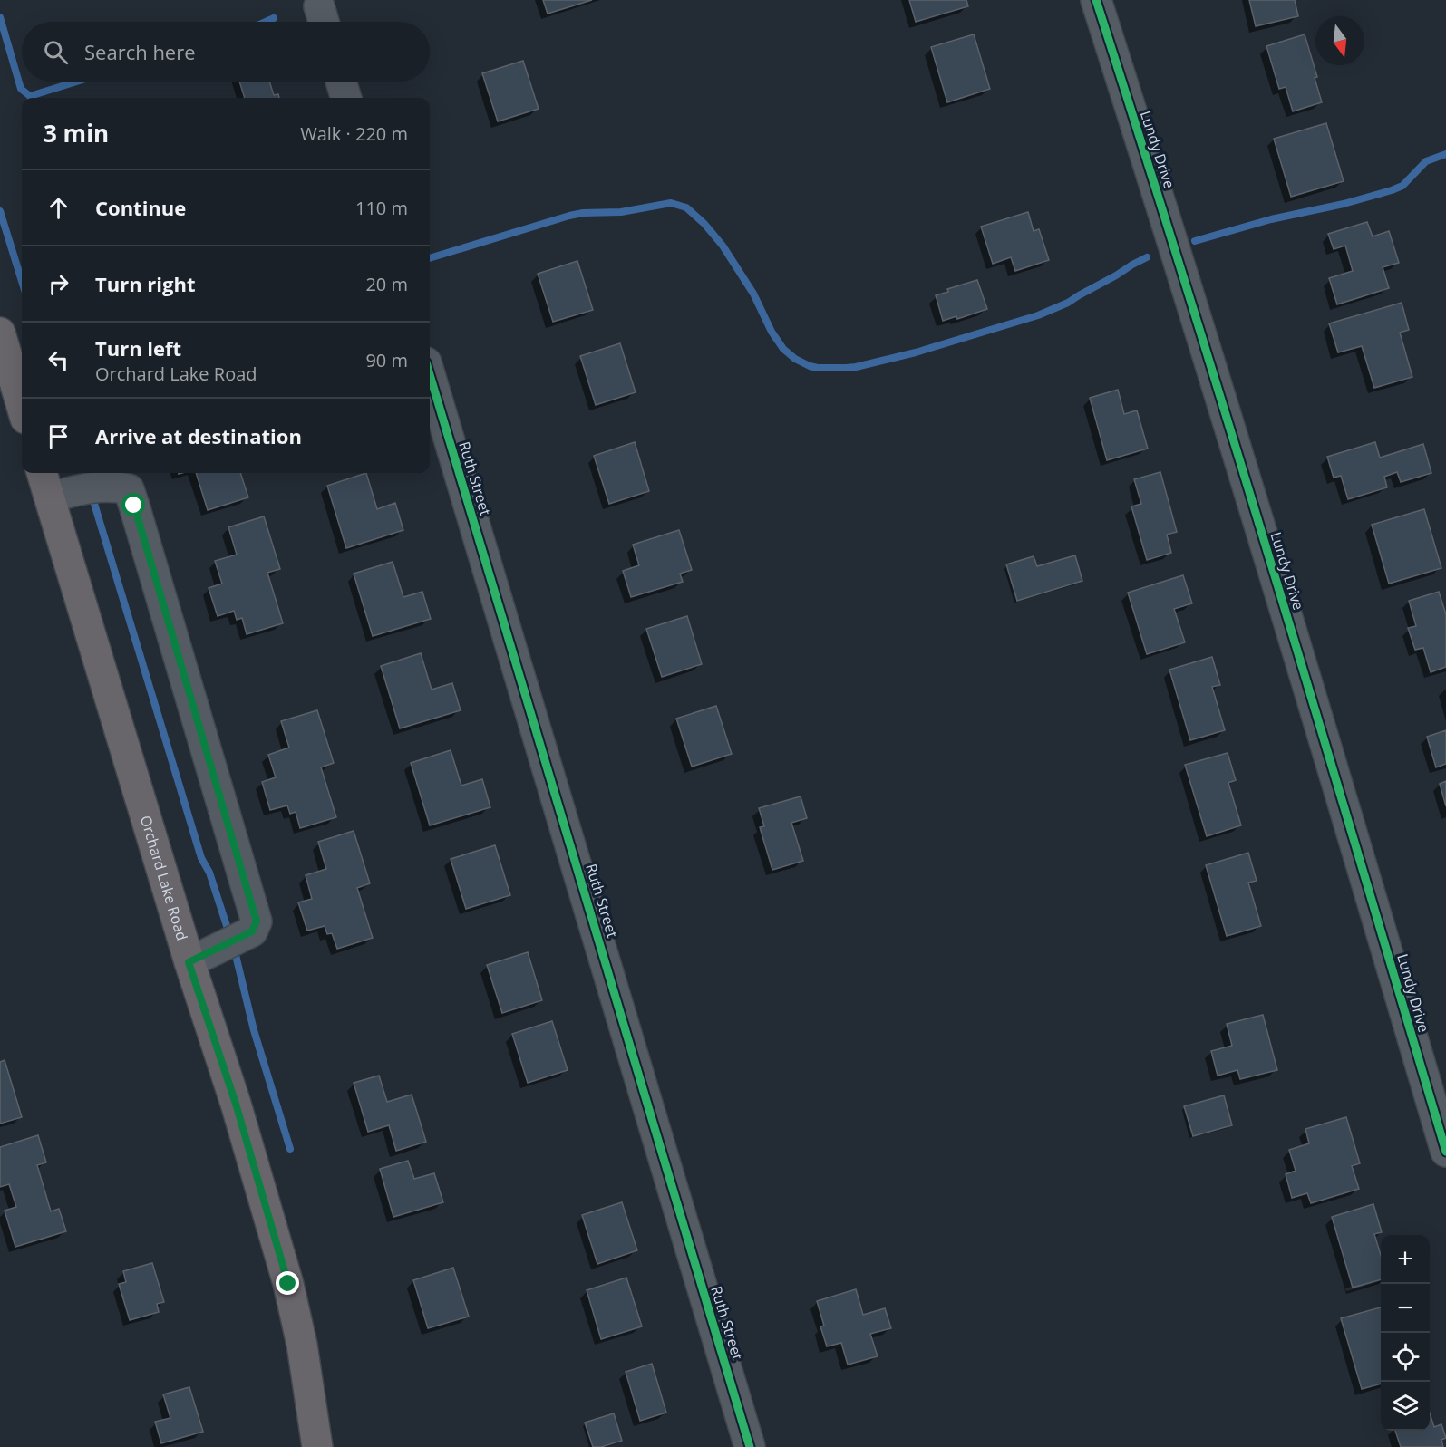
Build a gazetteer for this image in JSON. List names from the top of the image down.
{
  "streets": {
    "main road": ["Orchard Lake Road"],
    "street": ["Lundy Drive", "Ruth Street"]
  },
  "north": "bottom",
  "page": {
    "search": "Search here",
    "heading": ["3 min", "Walk · 220 m"],
    "list": [
      ["Continue", "110 m"],
      ["Turn right", "20 m"],
      ["Turn left", "Orchard Lake Road", "90 m"],
      "Arrive at destination"
    ],
    "map_buttons": ["+", "−"]
  }
}
